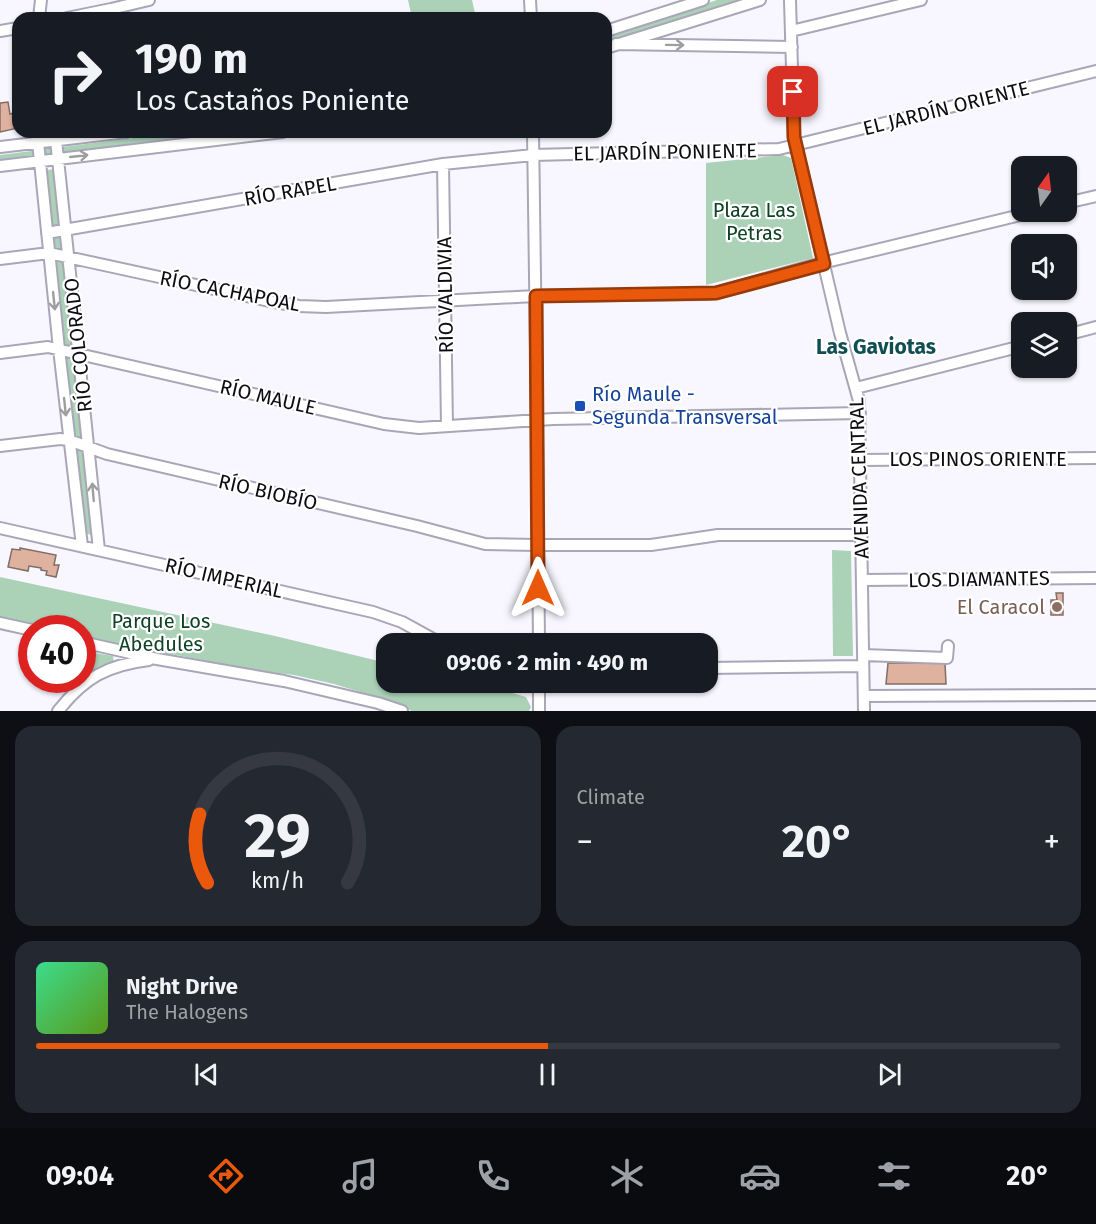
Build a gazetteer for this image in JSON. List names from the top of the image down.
{
  "streets": {
    "street": [
      "EL JARDÍN ORIENTE",
      "EL JARDÍN PONIENTE",
      "RÍO RAPEL",
      "RÍO CACHAPOAL",
      "RÍO VALDIVIA",
      "RÍO COLORADO",
      "RÍO MAULE",
      "LOS PINOS ORIENTE",
      "AVENIDA CENTRAL",
      "RÍO BIOBÍO",
      "RÍO IMPERIAL",
      "LOS DIAMANTES"
    ]
  },
  "crossings": [
    ["EL JARDÍN ORIENTE", "EL JARDÍN PONIENTE"],
    ["EL JARDÍN ORIENTE", "AVENIDA CENTRAL"],
    ["EL JARDÍN PONIENTE", "RÍO RAPEL"],
    ["EL JARDÍN PONIENTE", "AVENIDA CENTRAL"],
    ["RÍO RAPEL", "RÍO VALDIVIA"],
    ["RÍO RAPEL", "RÍO COLORADO"],
    ["RÍO CACHAPOAL", "RÍO VALDIVIA"],
    ["RÍO CACHAPOAL", "RÍO COLORADO"],
    ["RÍO CACHAPOAL", "AVENIDA CENTRAL"],
    ["RÍO VALDIVIA", "RÍO MAULE"],
    ["RÍO COLORADO", "RÍO MAULE"],
    ["RÍO COLORADO", "RÍO BIOBÍO"],
    ["RÍO COLORADO", "RÍO IMPERIAL"],
    ["RÍO MAULE", "AVENIDA CENTRAL"],
    ["LOS PINOS ORIENTE", "AVENIDA CENTRAL"],
    ["AVENIDA CENTRAL", "RÍO BIOBÍO"],
    ["AVENIDA CENTRAL", "LOS DIAMANTES"]
  ],
  "districts": ["Las Gaviotas"],
  "parks": ["Plaza Las Petras", "Parque Los Abedules"],
  "places": {
    "transit": ["Río Maule - Segunda Transversal"],
    "other": ["El Caracol"]
  },
  "north": "top",
  "page": {
    "turn": ["190 m", "Los Castaños Poniente"],
    "limit": "40",
    "trip": "09:06 · 2 min · 490 m",
    "tile": "Climate",
    "heat": ["−", "20°", "+"],
    "song": ["Night Drive", "The Halogens"],
    "tabs": ["09:04", "20°"],
    "gauge": ["29", "km/h"]
  }
}
